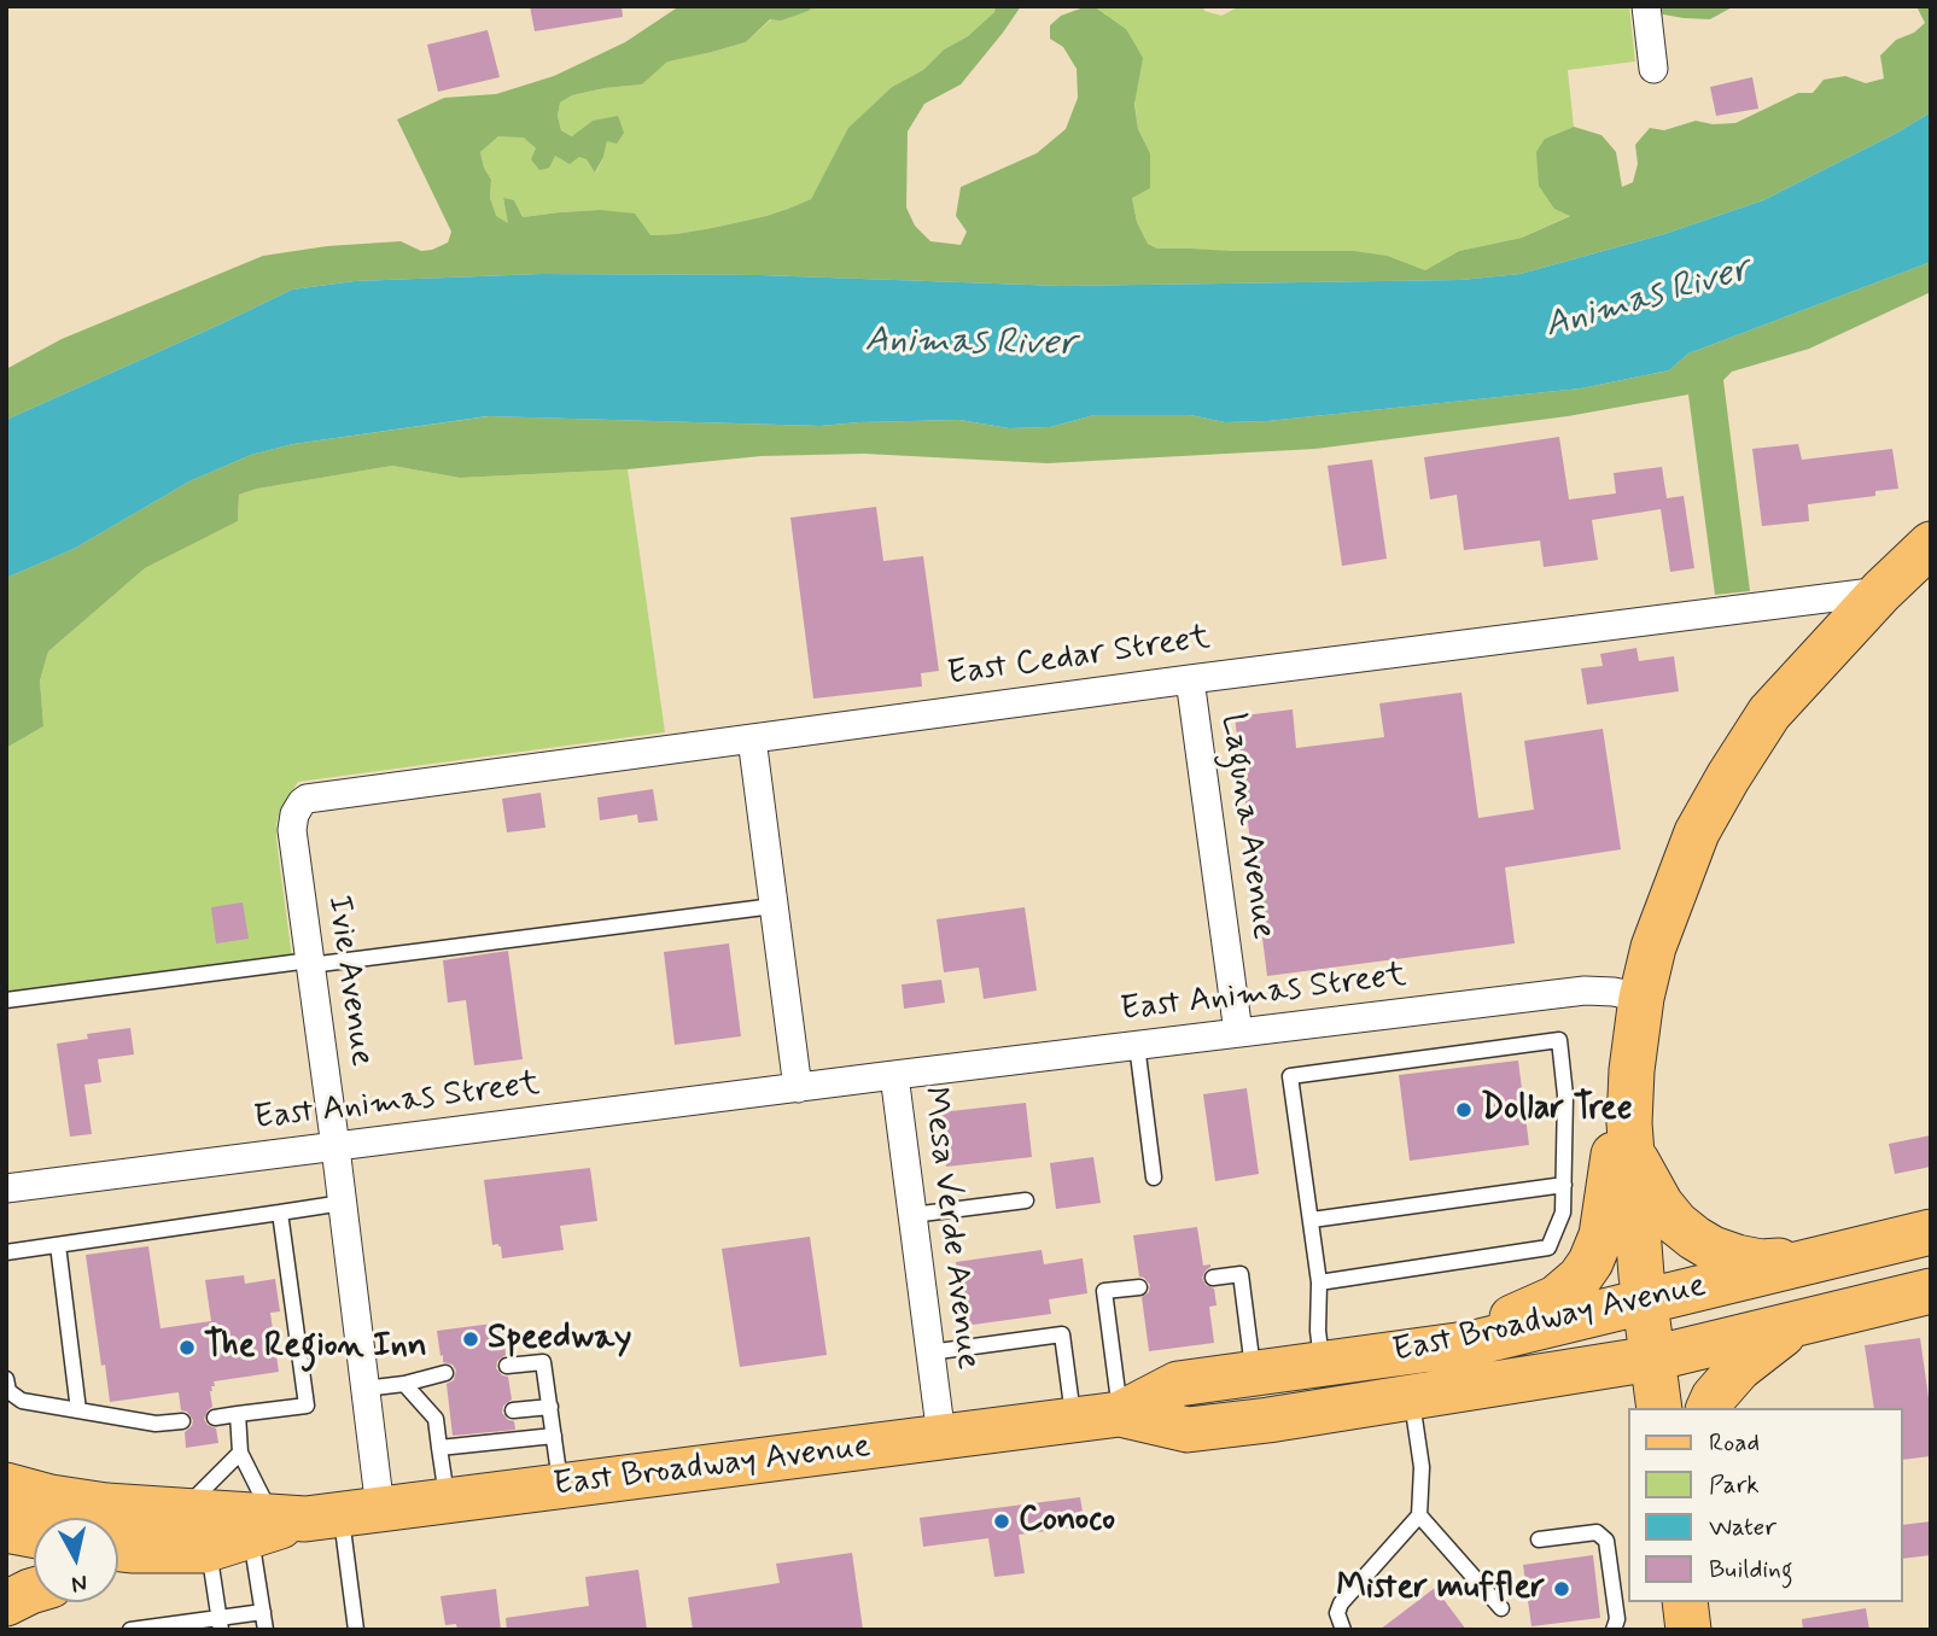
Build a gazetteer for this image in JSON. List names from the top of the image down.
{
  "streets": {
    "main road": ["East Broadway Avenue"],
    "street": [
      "East Cedar Street",
      "Laguna Avenue",
      "Ivie Avenue",
      "East Animas Street",
      "Mesa Verde Avenue"
    ]
  },
  "crossings": [
    ["East Cedar Street", "Laguna Avenue"],
    ["East Cedar Street", "Ivie Avenue"],
    ["Laguna Avenue", "East Animas Street"],
    ["Ivie Avenue", "East Animas Street"],
    ["Ivie Avenue", "East Broadway Avenue"],
    ["East Animas Street", "Mesa Verde Avenue"],
    ["Mesa Verde Avenue", "East Broadway Avenue"]
  ],
  "water": ["Animas River"],
  "places": [
    "Dollar Tree",
    "Speedway",
    "The Region Inn",
    "Conoco",
    "Mister muffler"
  ],
  "legend": [
    "Road",
    "Park",
    "Water",
    "Building"
  ],
  "north": "bottom"
}
